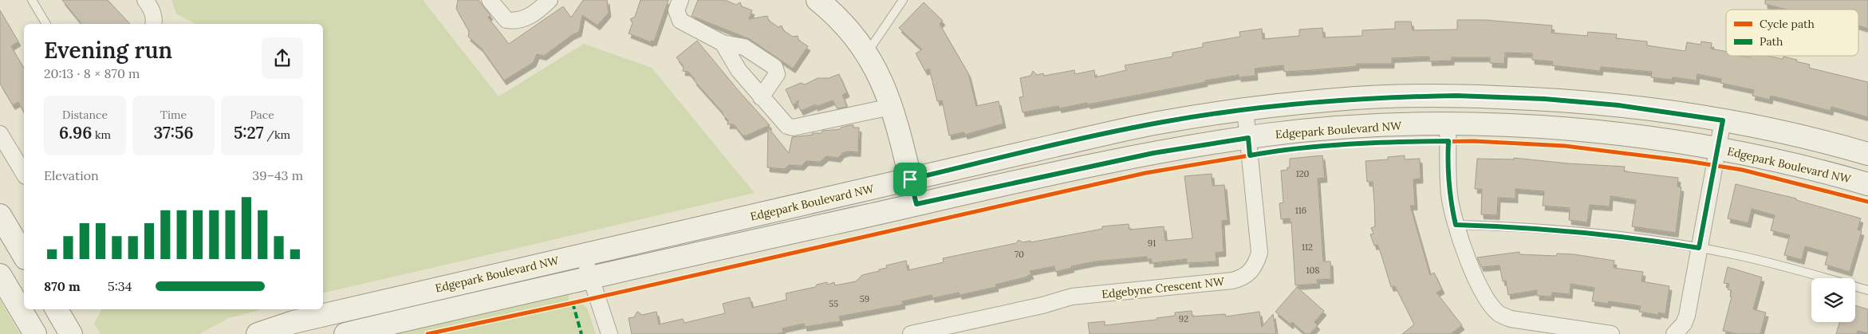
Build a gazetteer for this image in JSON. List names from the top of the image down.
{
  "streets": {
    "street": ["Edgepark Boulevard NW", "Edgebyne Crescent NW"]
  },
  "crossings": [
    ["Edgepark Boulevard NW", "Edgebyne Crescent NW"]
  ],
  "house_numbers": [
    "120",
    "116",
    "91",
    "112",
    "70",
    "108",
    "59",
    "55",
    "92"
  ],
  "legend": ["Cycle path", "Path"],
  "page": {
    "heading": ["Evening run", "20:13 · 8 × 870 m"],
    "stats": [
      ["Distance", "6.96 km"],
      ["Time", "37:56"],
      ["Pace", "5:27 /km"]
    ],
    "chart": ["Elevation", "39–43 m"],
    "list": [
      {
        "name": "870 m",
        "note": "5:34"
      }
    ]
  }
}
